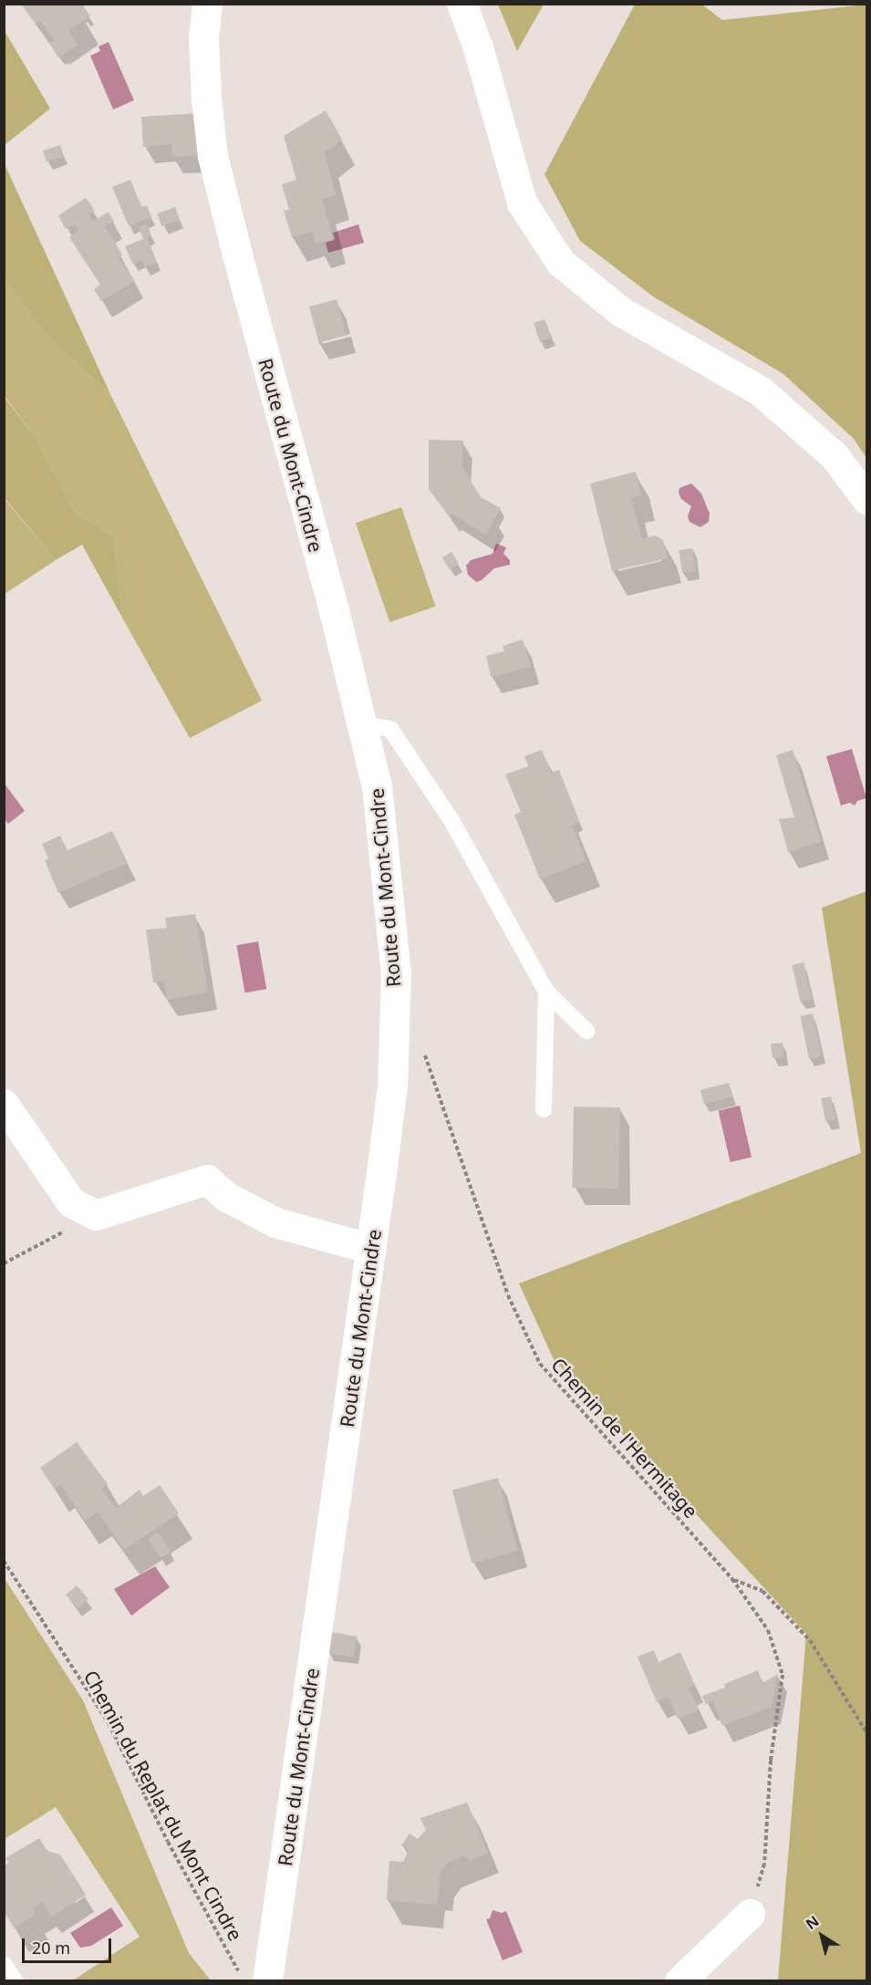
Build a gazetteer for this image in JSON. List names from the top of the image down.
{
  "streets": {
    "street": ["Route du Mont-Cindre"],
    "path": ["Chemin de l'Hermitage", "Chemin du Replat du Mont Cindre"]
  },
  "scale_bar": "20 m",
  "north": "top left"
}
